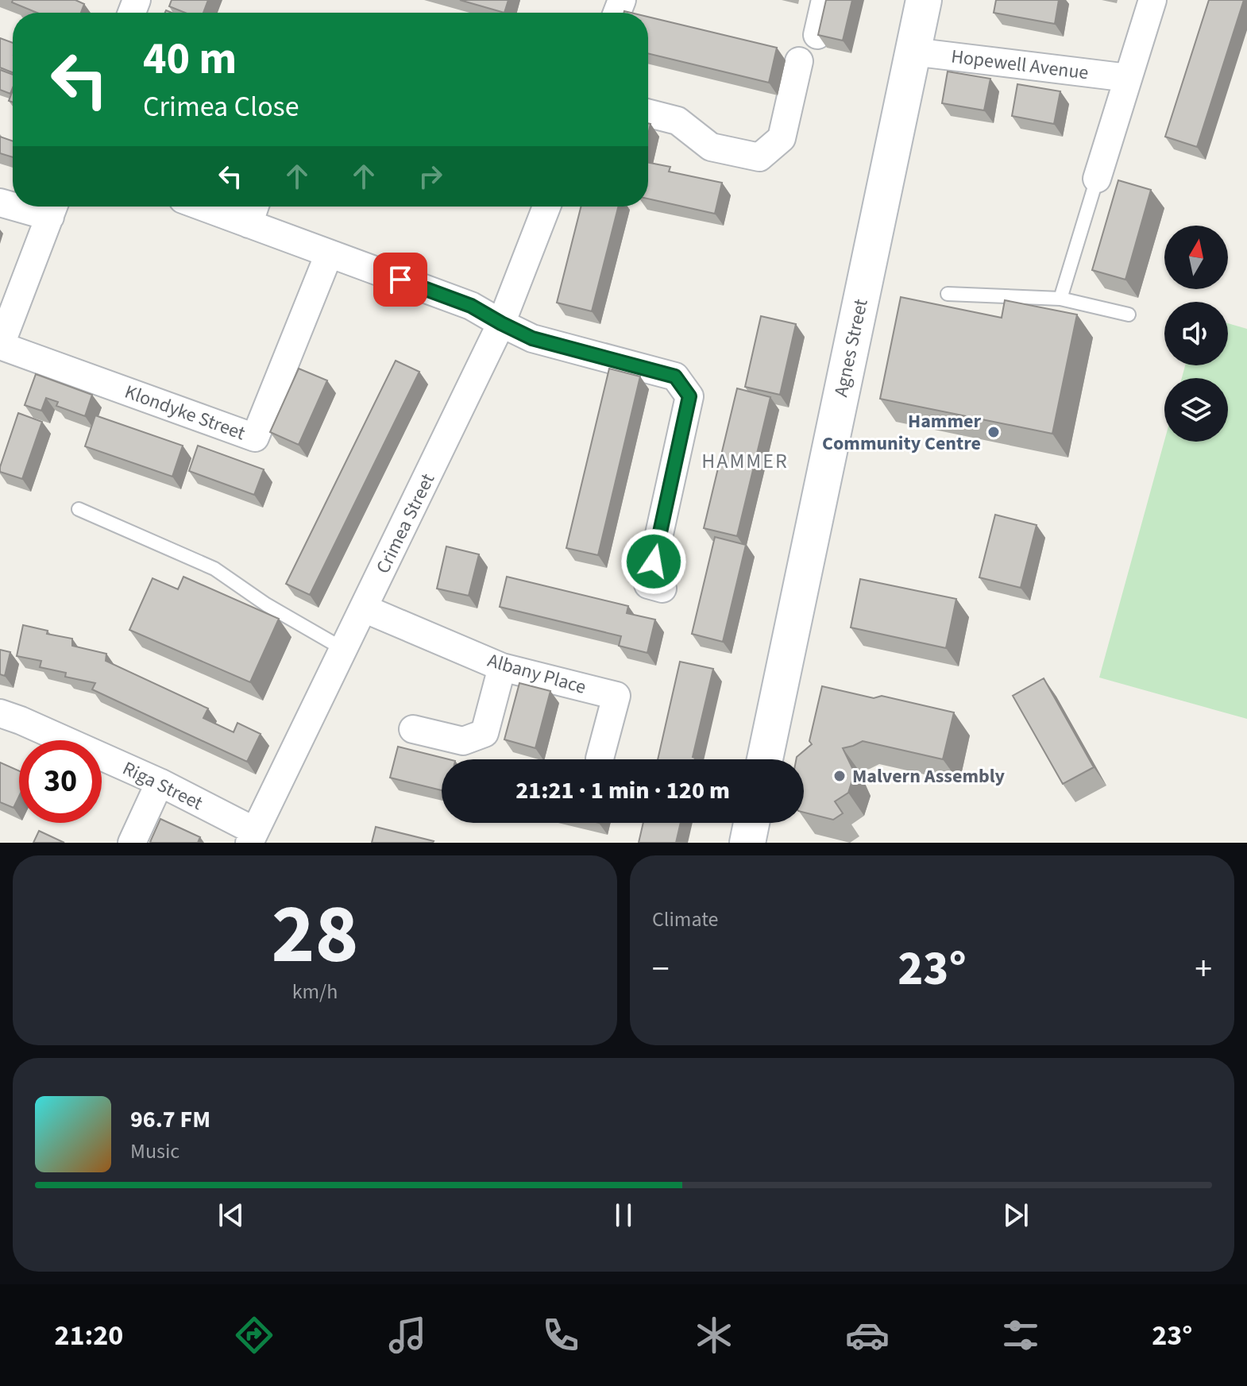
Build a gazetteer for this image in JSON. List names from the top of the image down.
{
  "streets": {
    "main road": ["Agnes Street"],
    "street": [
      "Hopewell Avenue",
      "Klondyke Street",
      "Crimea Street",
      "Albany Place",
      "Riga Street"
    ]
  },
  "crossings": [
    ["Hopewell Avenue", "Agnes Street"],
    ["Crimea Street", "Albany Place"],
    ["Crimea Street", "Riga Street"]
  ],
  "districts": ["HAMMER"],
  "places": ["Hammer Community Centre", "Malvern Assembly"],
  "north": "top",
  "page": {
    "turn": ["40 m", "Crimea Close"],
    "limit": "30",
    "trip": "21:21 · 1 min · 120 m",
    "tile": [
      ["28", "km/h"],
      "Climate"
    ],
    "heat": ["−", "23°", "+"],
    "song": ["96.7 FM", "Music"],
    "tabs": ["21:20", "23°"]
  }
}
